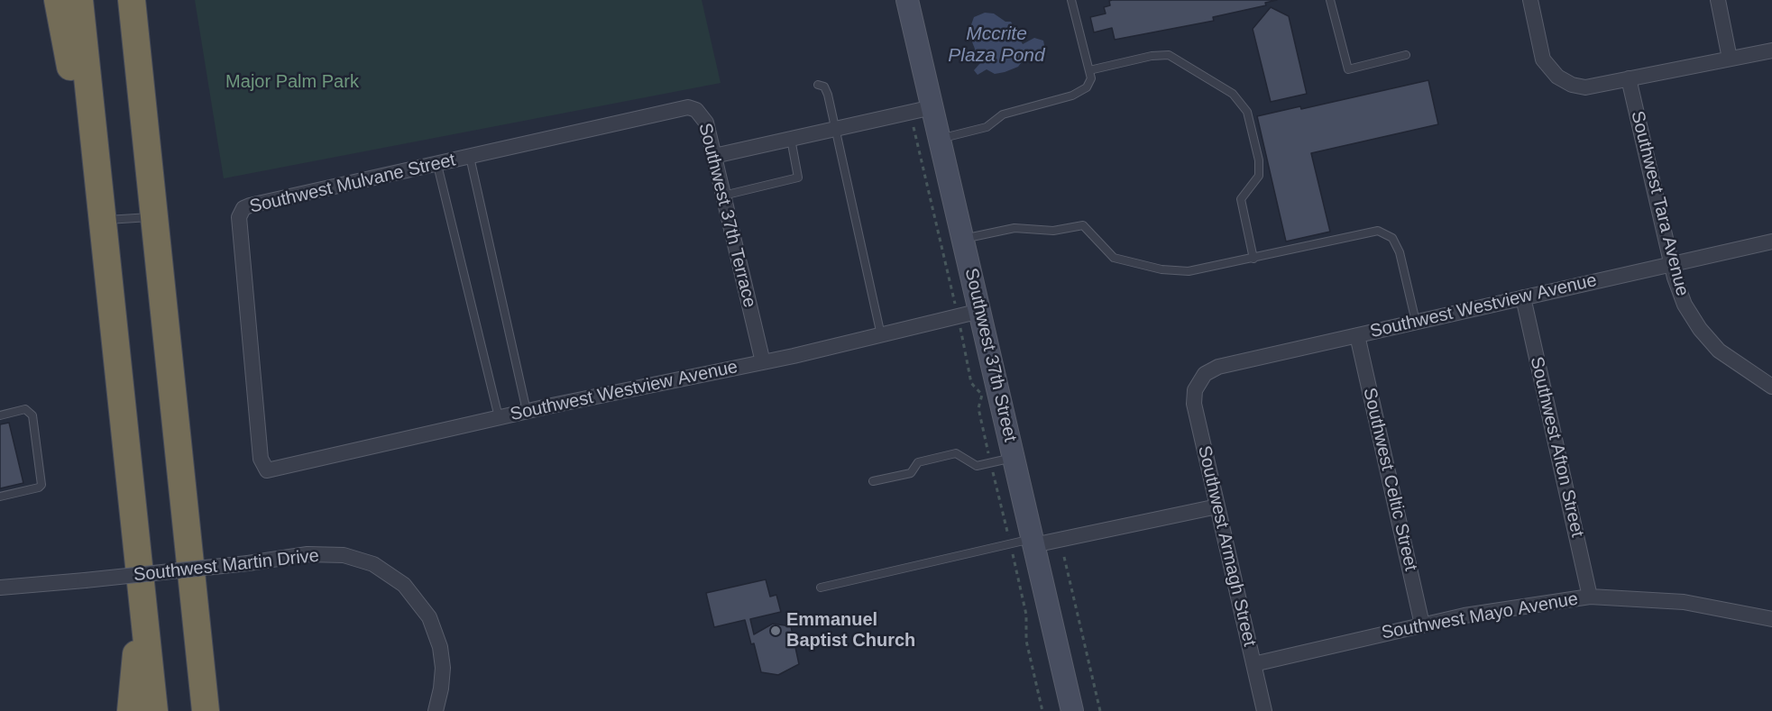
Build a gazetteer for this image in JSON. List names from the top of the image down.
{
  "streets": {
    "main road": ["Southwest 37th Street"],
    "street": [
      "Southwest Mulvane Street",
      "Southwest Tara Avenue",
      "Southwest 37th Terrace",
      "Southwest Westview Avenue",
      "Southwest Afton Street",
      "Southwest Celtic Street",
      "Southwest Armagh Street",
      "Southwest Martin Drive",
      "Southwest Mayo Avenue"
    ]
  },
  "crossings": [
    ["Southwest Mulvane Street", "Southwest 37th Terrace"],
    ["Southwest Mulvane Street", "Southwest Westview Avenue"],
    ["Southwest Tara Avenue", "Southwest Westview Avenue"],
    ["Southwest 37th Terrace", "Southwest Westview Avenue"],
    ["Southwest Westview Avenue", "Southwest 37th Street"],
    ["Southwest Westview Avenue", "Southwest Afton Street"],
    ["Southwest Westview Avenue", "Southwest Celtic Street"],
    ["Southwest Westview Avenue", "Southwest Armagh Street"],
    ["Southwest Afton Street", "Southwest Mayo Avenue"],
    ["Southwest Celtic Street", "Southwest Mayo Avenue"],
    ["Southwest Armagh Street", "Southwest Mayo Avenue"]
  ],
  "water": ["Mccrite Plaza Pond"],
  "parks": ["Major Palm Park"],
  "places": ["Emmanuel Baptist Church"]
}
